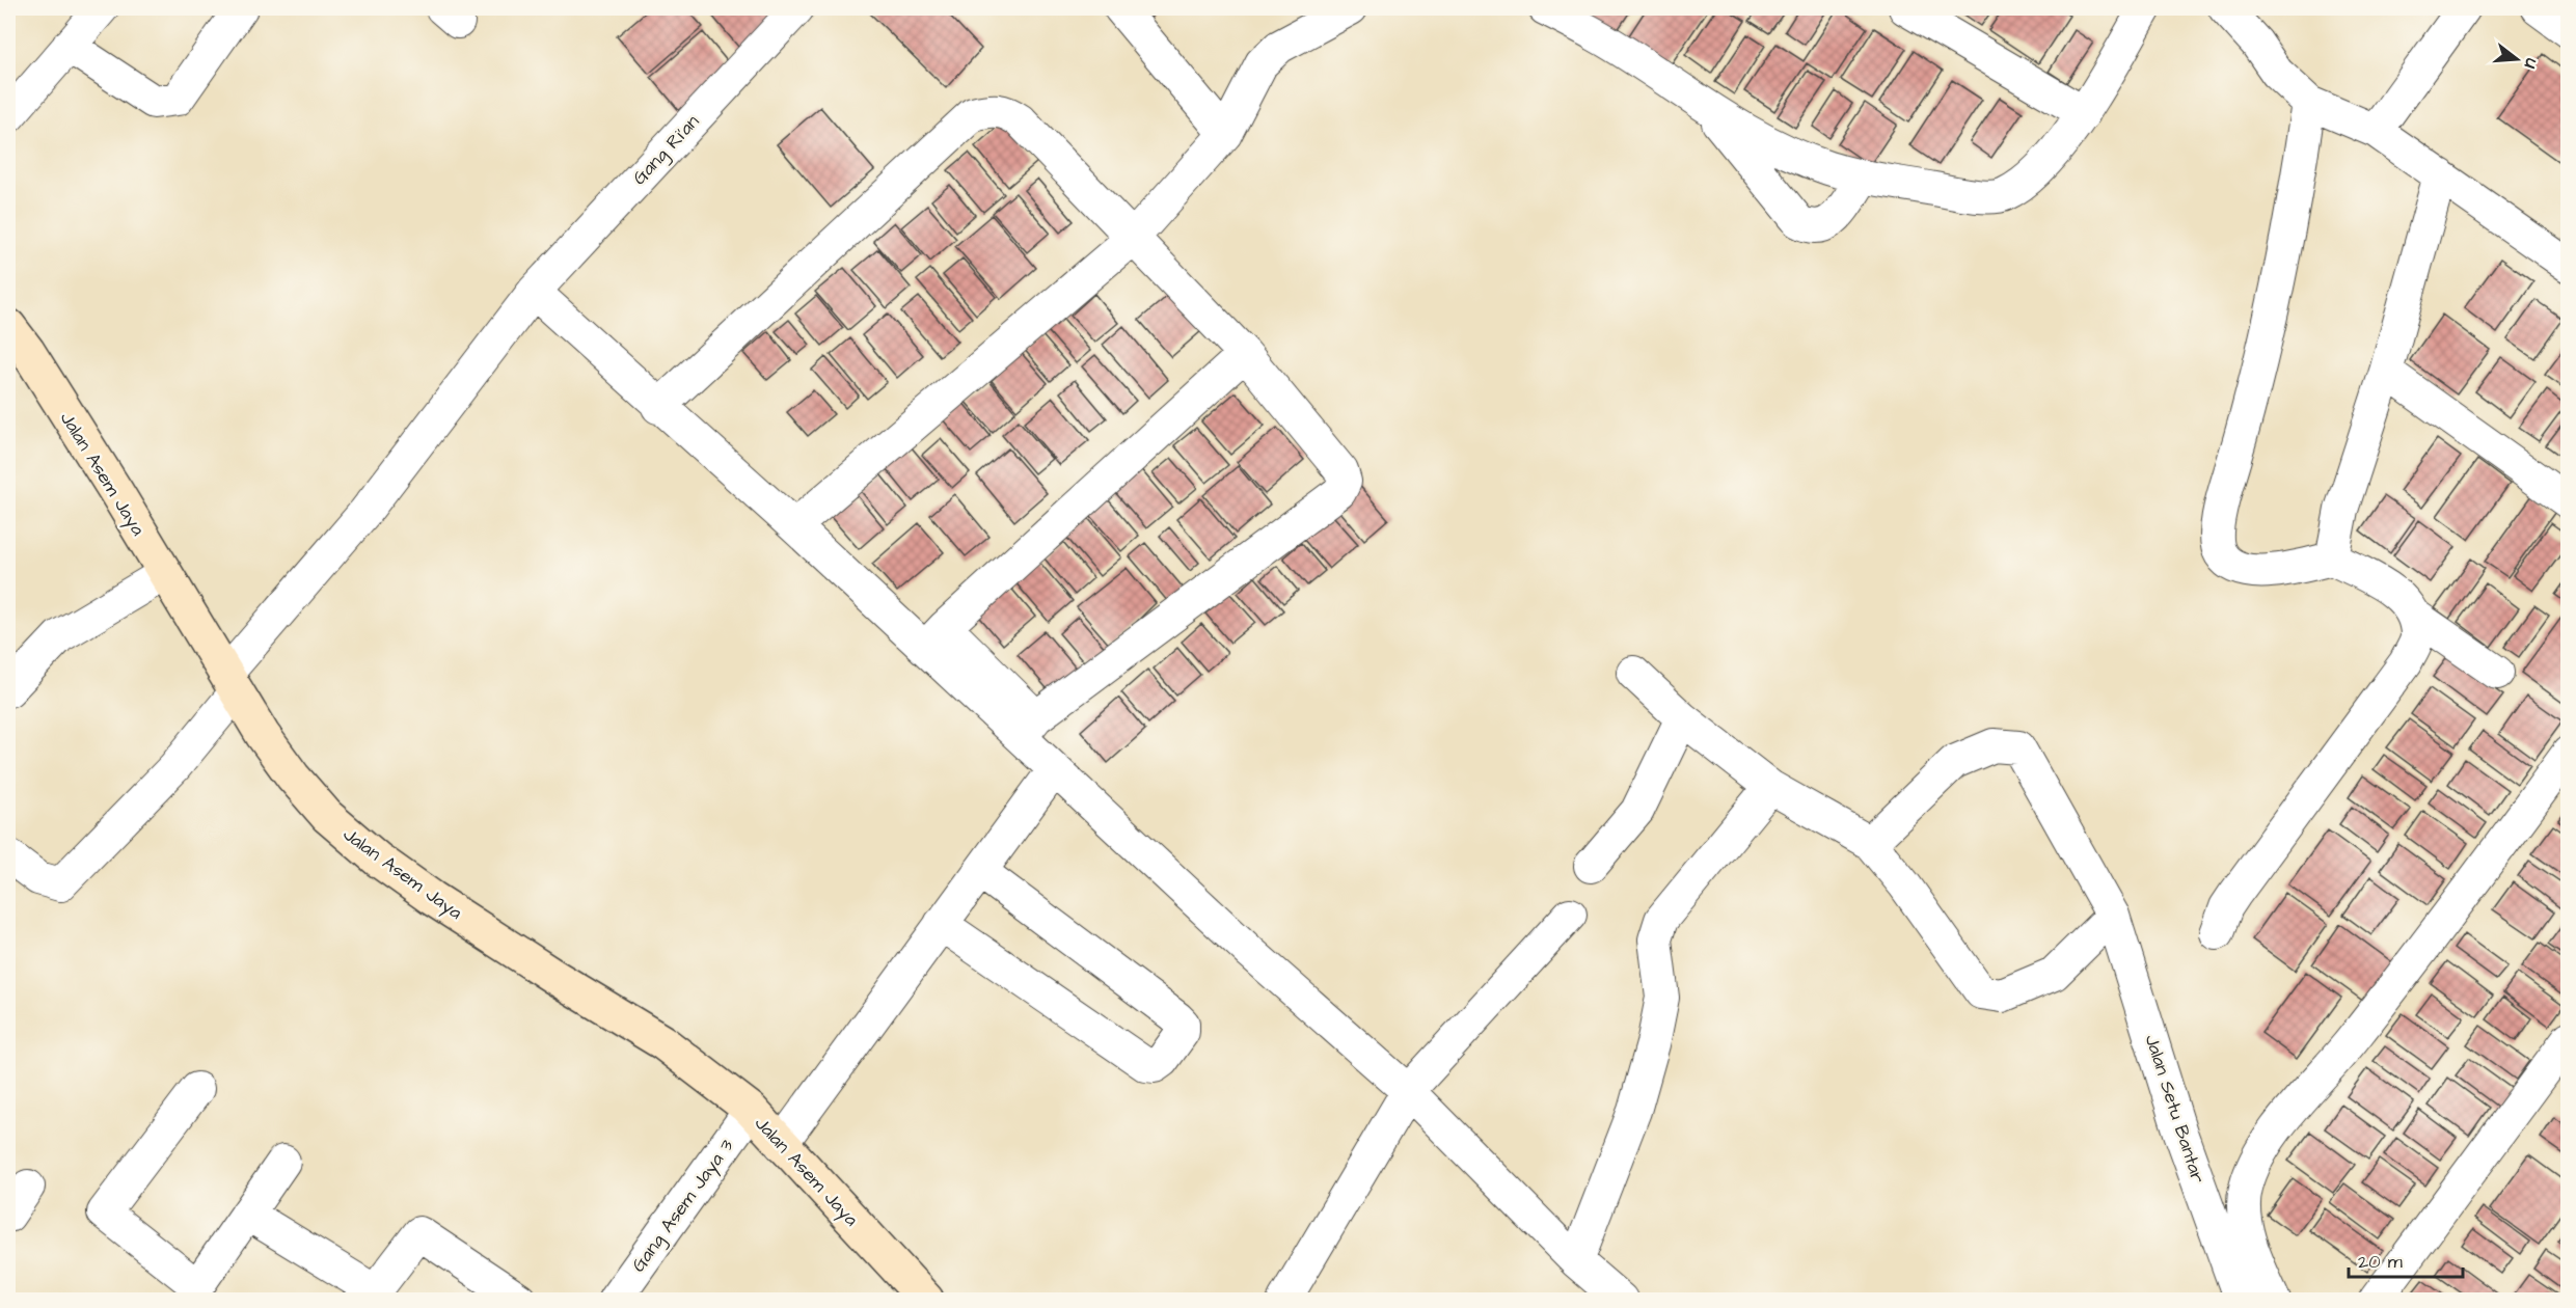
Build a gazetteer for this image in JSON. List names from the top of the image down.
{
  "streets": {
    "main road": ["Jalan Asem Jaya"],
    "street": ["Gang Ri'an", "Jalan Setu Bantar", "Gang Asem Jaya 3"]
  },
  "crossings": [
    ["Gang Ri'an", "Jalan Asem Jaya"],
    ["Jalan Asem Jaya", "Gang Asem Jaya 3"]
  ],
  "scale_bar": "20 m",
  "north": "right"
}
